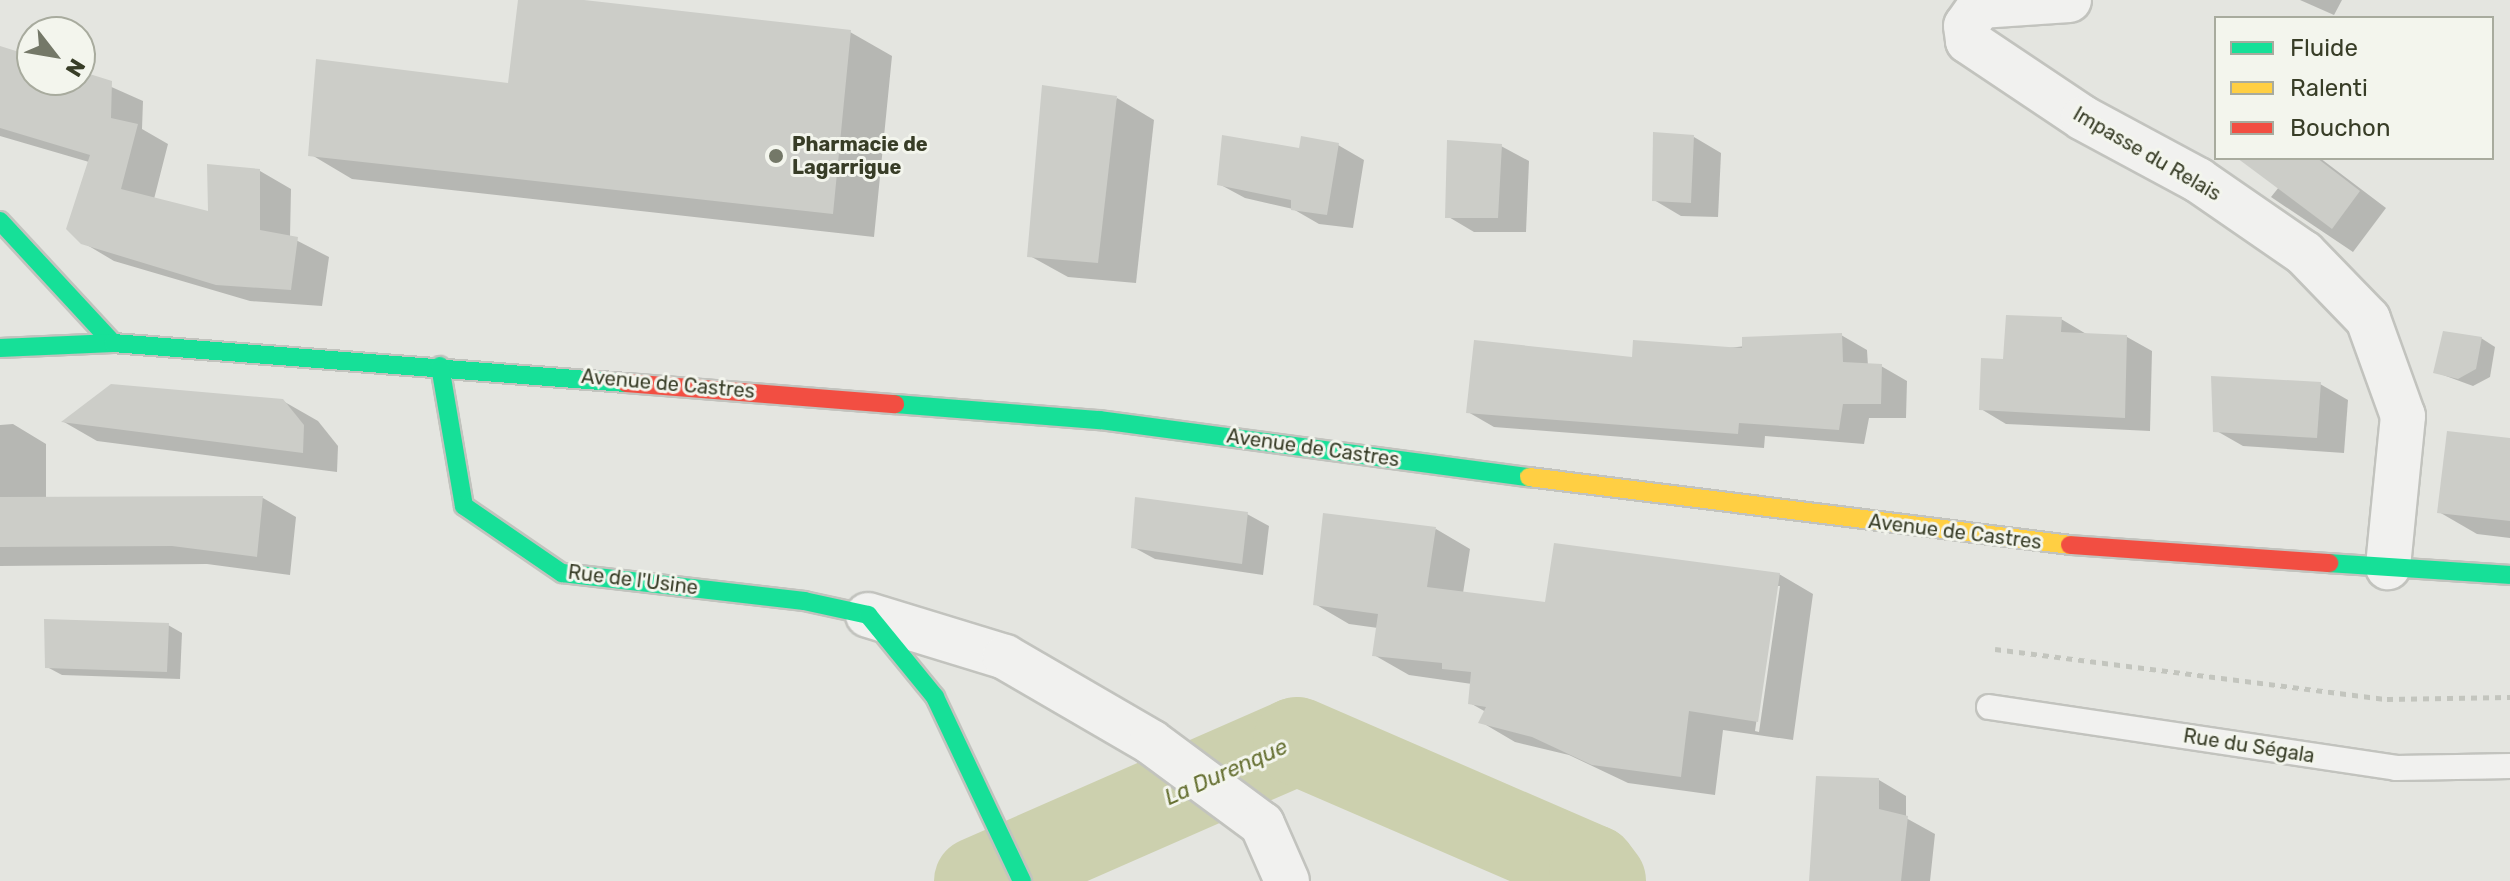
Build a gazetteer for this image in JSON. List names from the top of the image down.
{
  "streets": {
    "main road": ["Avenue de Castres", "Rue de l'Usine"],
    "street": ["Impasse du Relais"],
    "lane": ["Rue du Ségala"]
  },
  "crossings": [
    ["Impasse du Relais", "Avenue de Castres"],
    ["Avenue de Castres", "Rue de l'Usine"]
  ],
  "water": ["La Durenque"],
  "places": ["Pharmacie de Lagarrigue"],
  "legend": ["Fluide", "Ralenti", "Bouchon"],
  "north": "bottom right"
}
